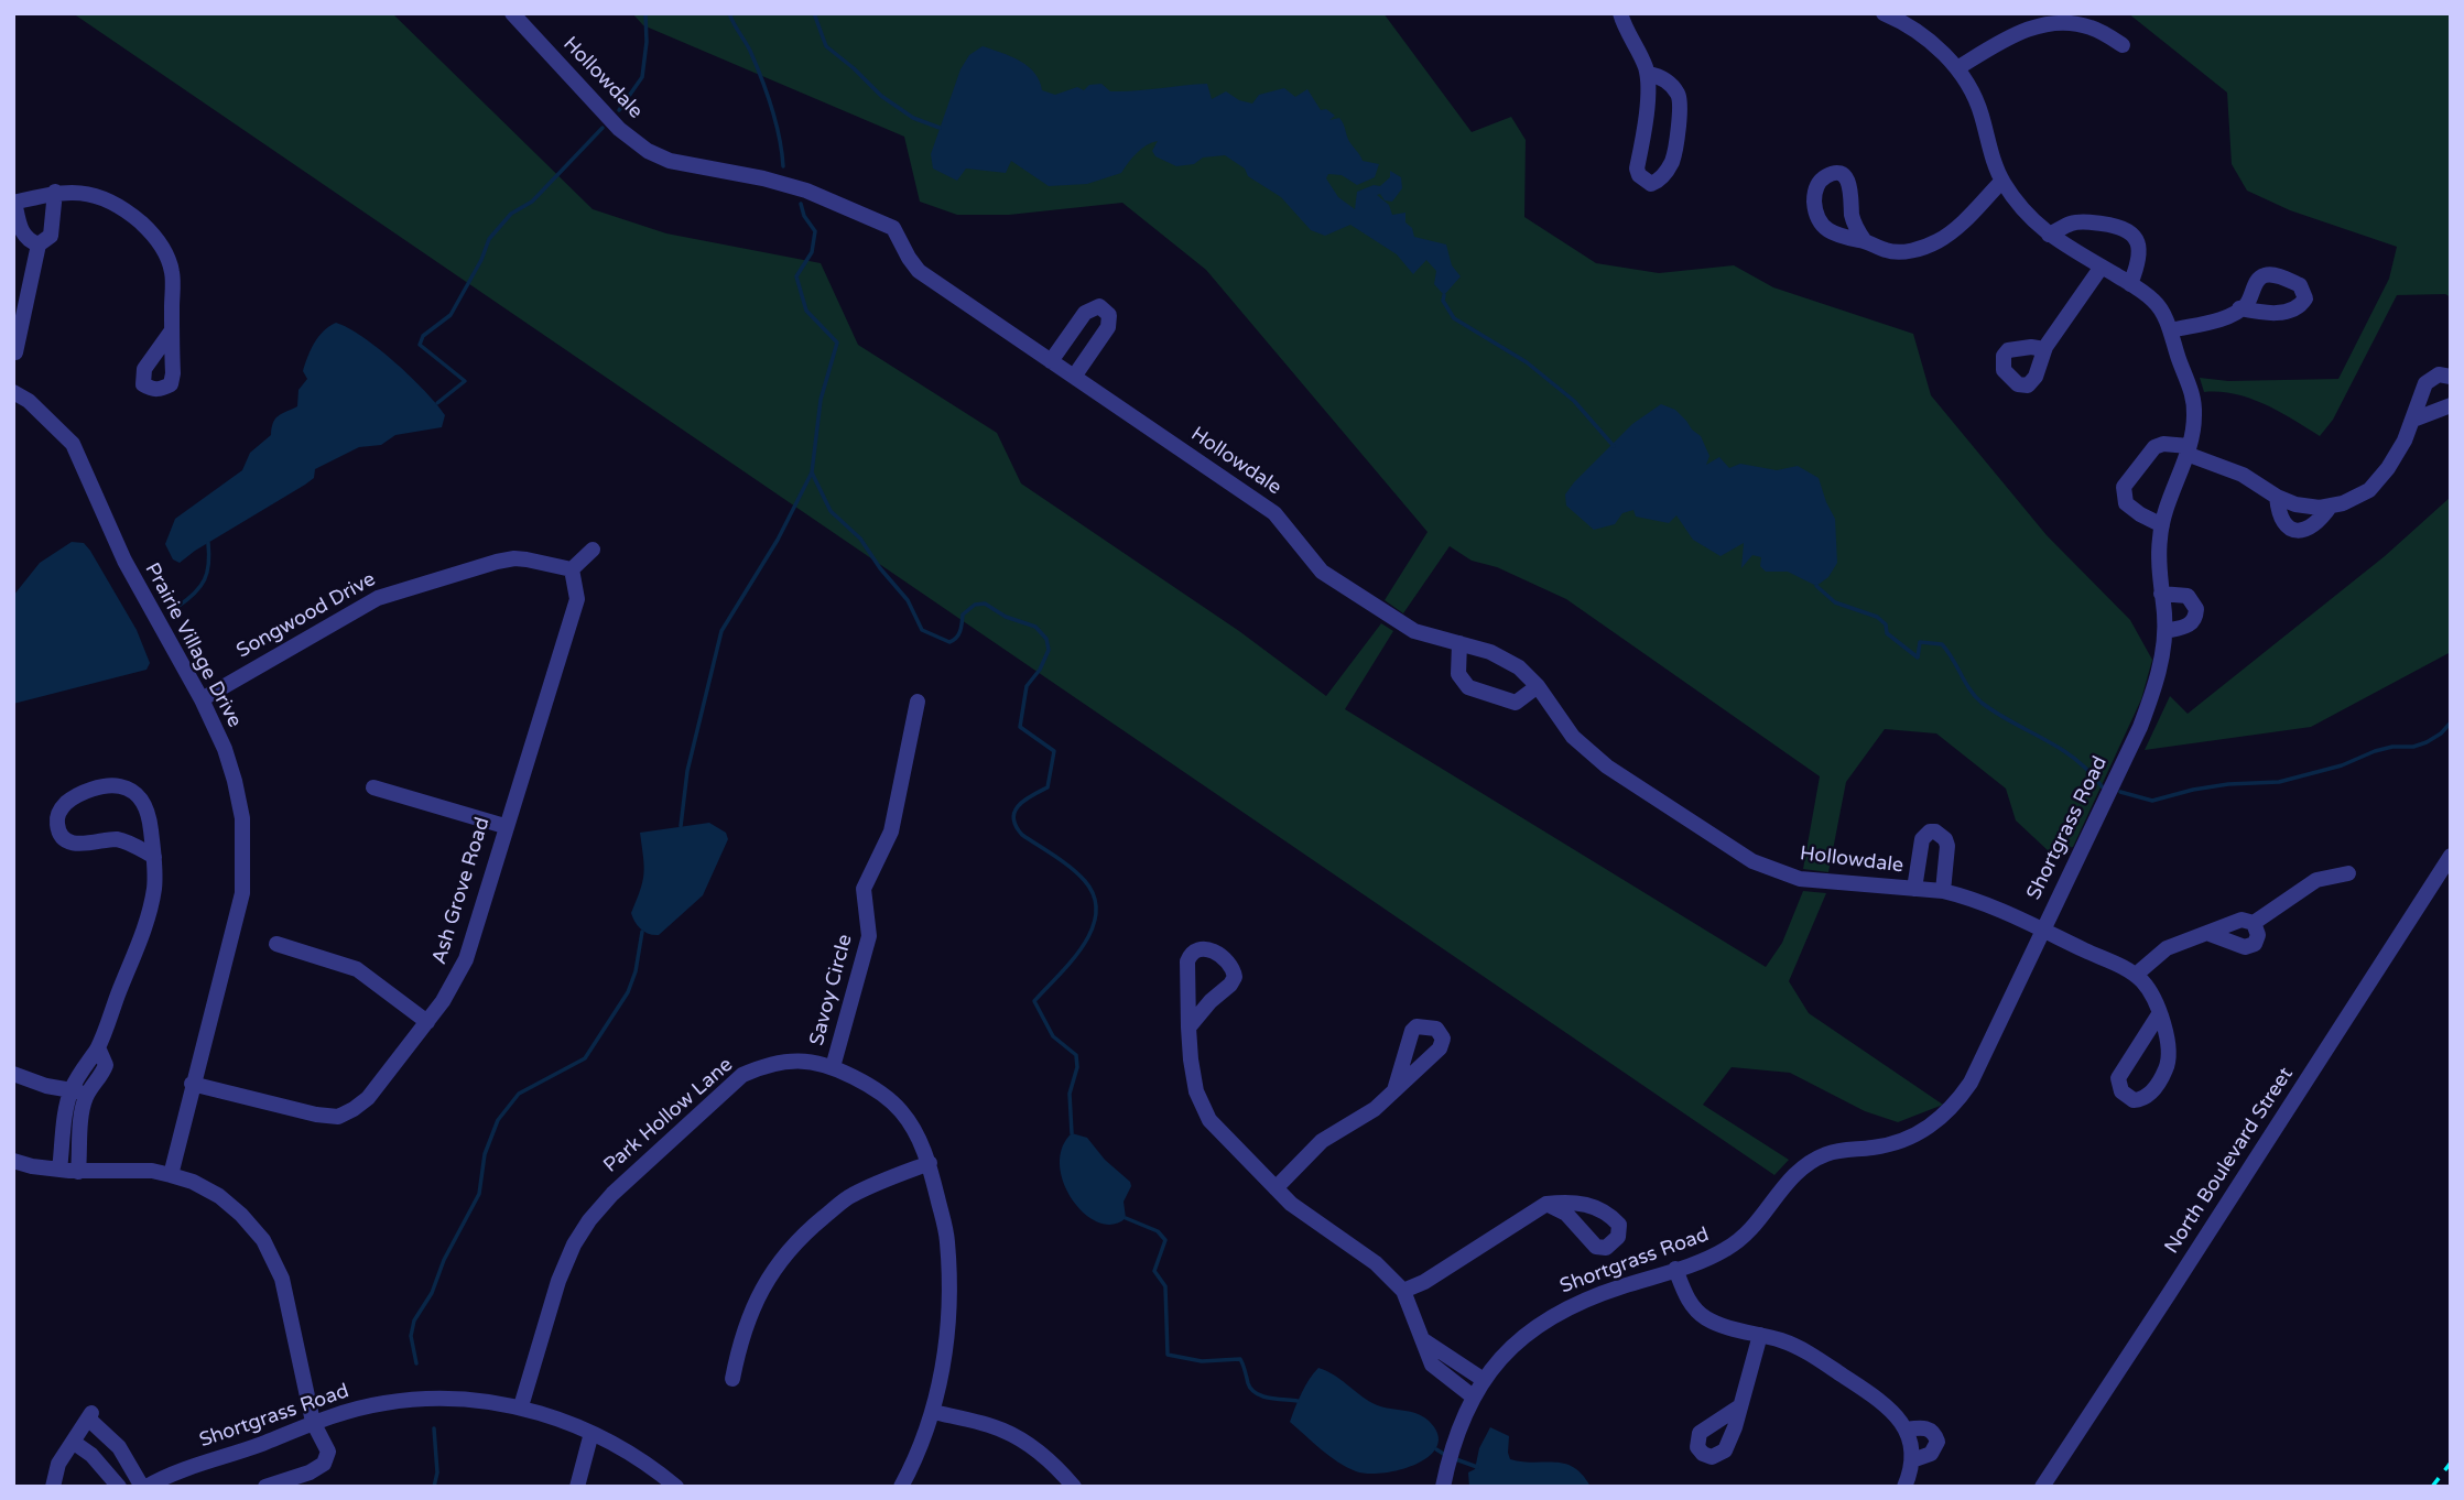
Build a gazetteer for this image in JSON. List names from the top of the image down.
{
  "streets": {
    "street": [
      "Hollowdale",
      "Songwood Drive",
      "Prairie Village Drive",
      "Shortgrass Road",
      "Ash Grove Road",
      "Savoy Circle",
      "Park Hollow Lane",
      "North Boulevard Street"
    ]
  },
  "crossings": [
    ["Hollowdale", "Shortgrass Road"],
    ["Songwood Drive", "Prairie Village Drive"],
    ["Songwood Drive", "Ash Grove Road"],
    ["Prairie Village Drive", "Ash Grove Road"],
    ["Shortgrass Road", "Park Hollow Lane"],
    ["Savoy Circle", "Park Hollow Lane"]
  ]
}
